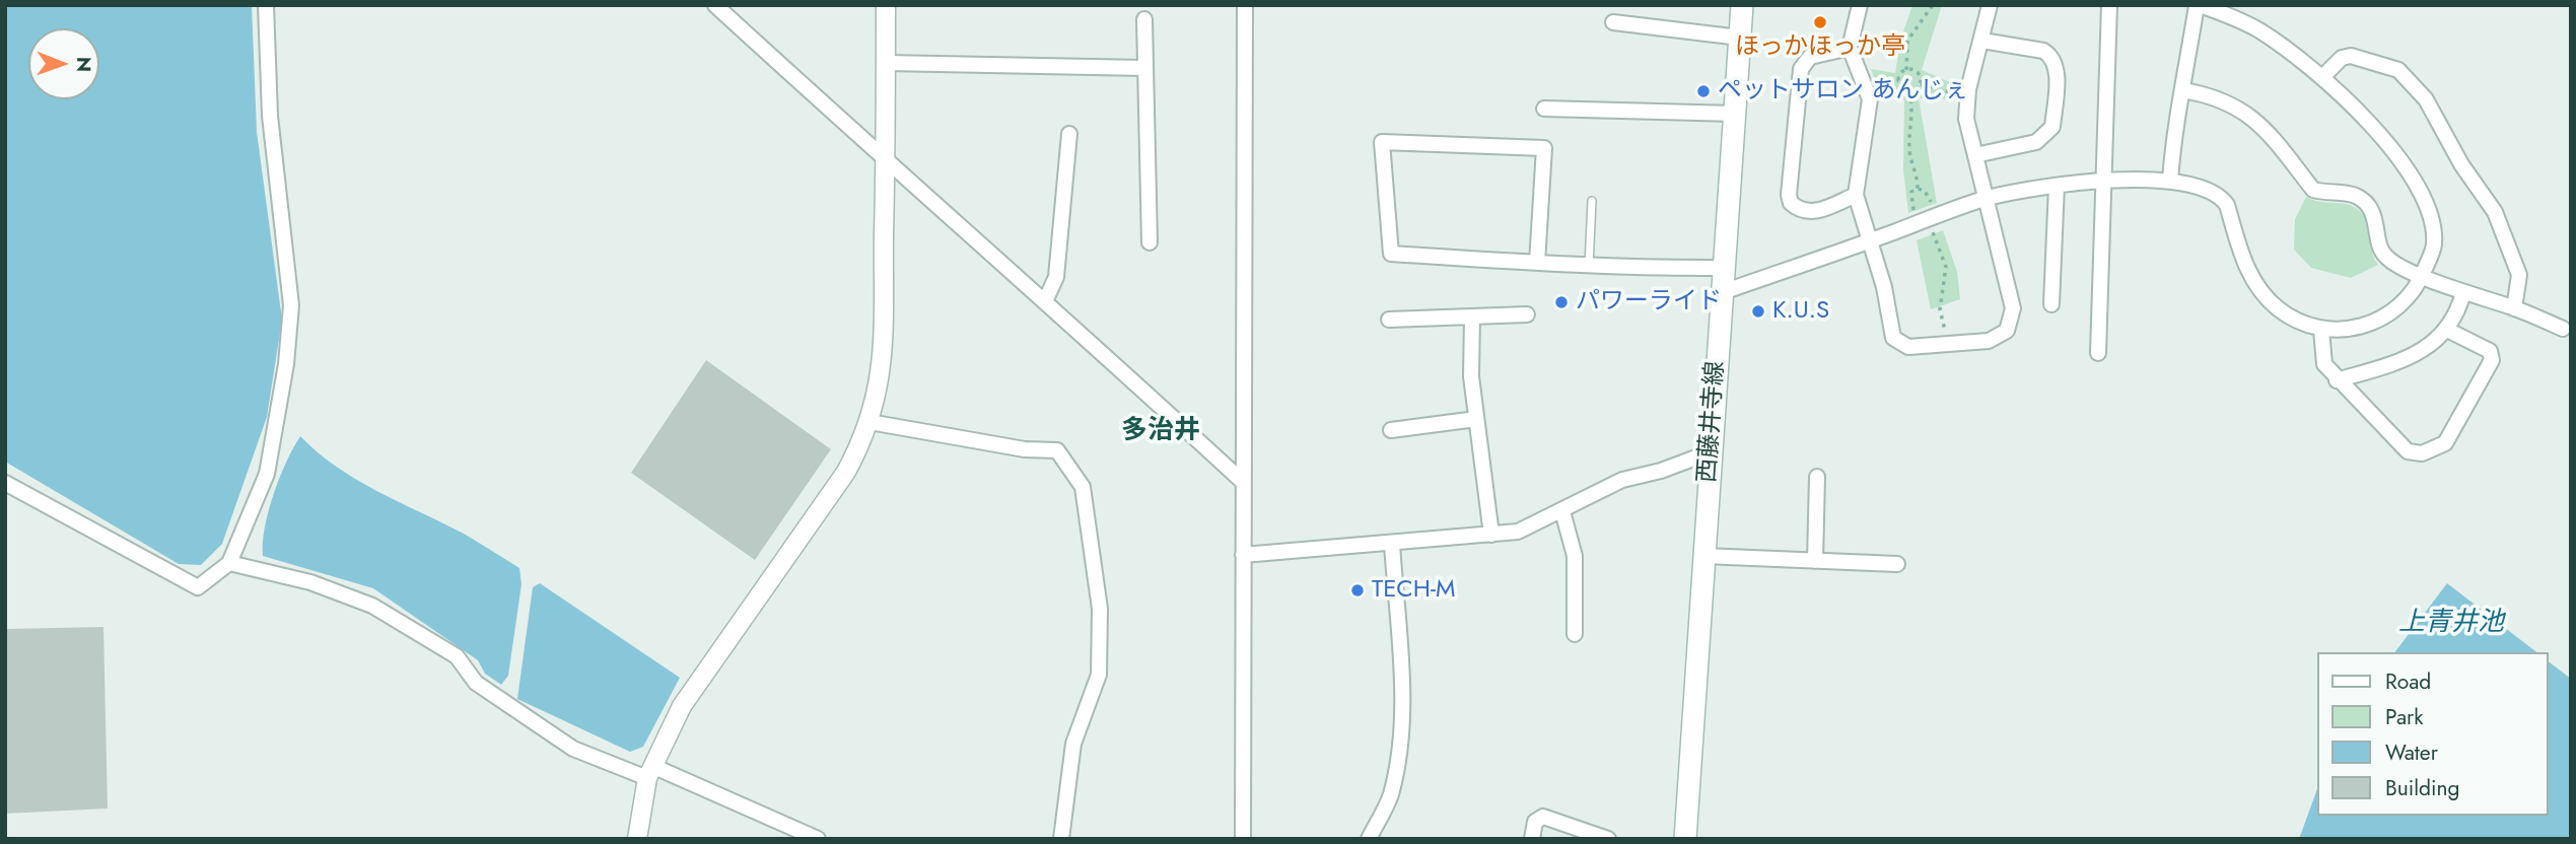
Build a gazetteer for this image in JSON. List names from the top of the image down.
{
  "streets": {
    "main road": ["西藤井寺線"]
  },
  "districts": ["多治井"],
  "water": ["上青井池"],
  "places": [
    "ほっかほっか亭",
    "ペットサロン あんじぇ",
    "パワーライド",
    "K.U.S",
    "TECH-M"
  ],
  "legend": [
    "Road",
    "Park",
    "Water",
    "Building"
  ],
  "north": "right"
}
